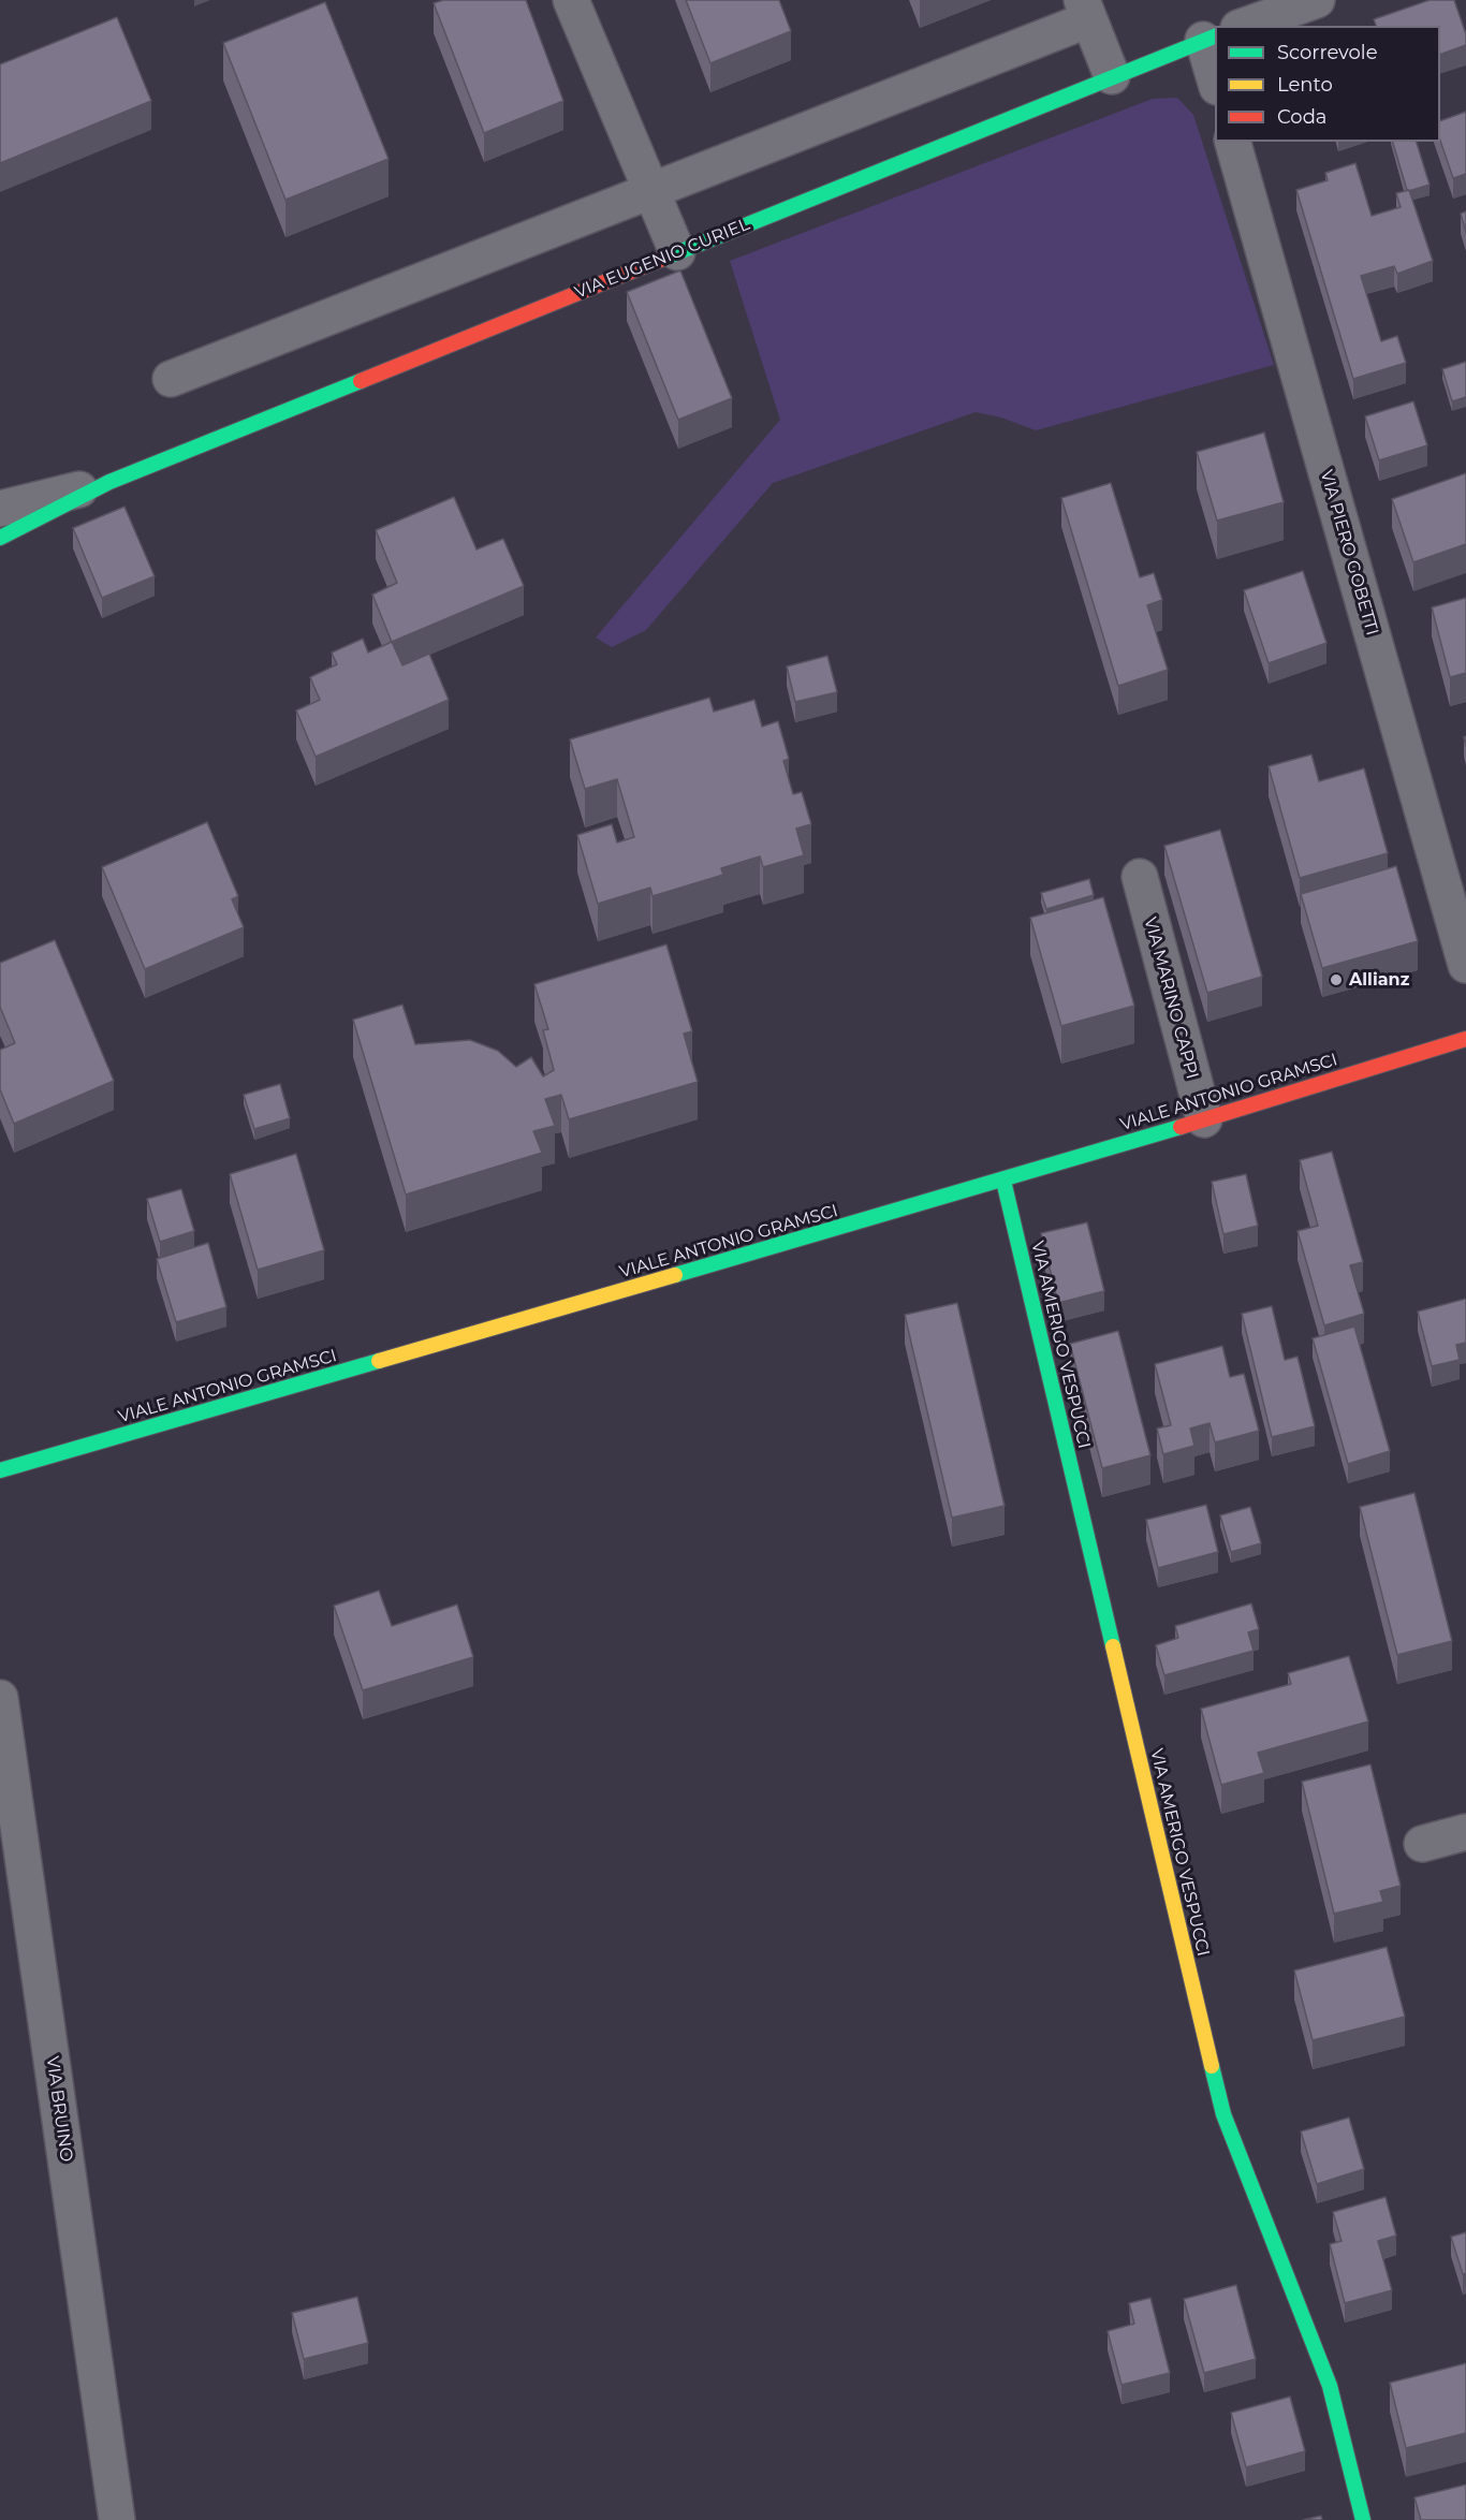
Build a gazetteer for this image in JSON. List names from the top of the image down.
{
  "streets": {
    "street": [
      "VIA EUGENIO CURIEL",
      "VIA PIERO GOBETTI",
      "VIA MARINO CAPPI",
      "VIALE ANTONIO GRAMSCI",
      "VIA AMERIGO VESPUCCI",
      "VIA BRUINO"
    ]
  },
  "crossings": [
    ["VIA MARINO CAPPI", "VIALE ANTONIO GRAMSCI"],
    ["VIALE ANTONIO GRAMSCI", "VIA AMERIGO VESPUCCI"]
  ],
  "places": ["Allianz"],
  "legend": ["Scorrevole", "Lento", "Coda"]
}
